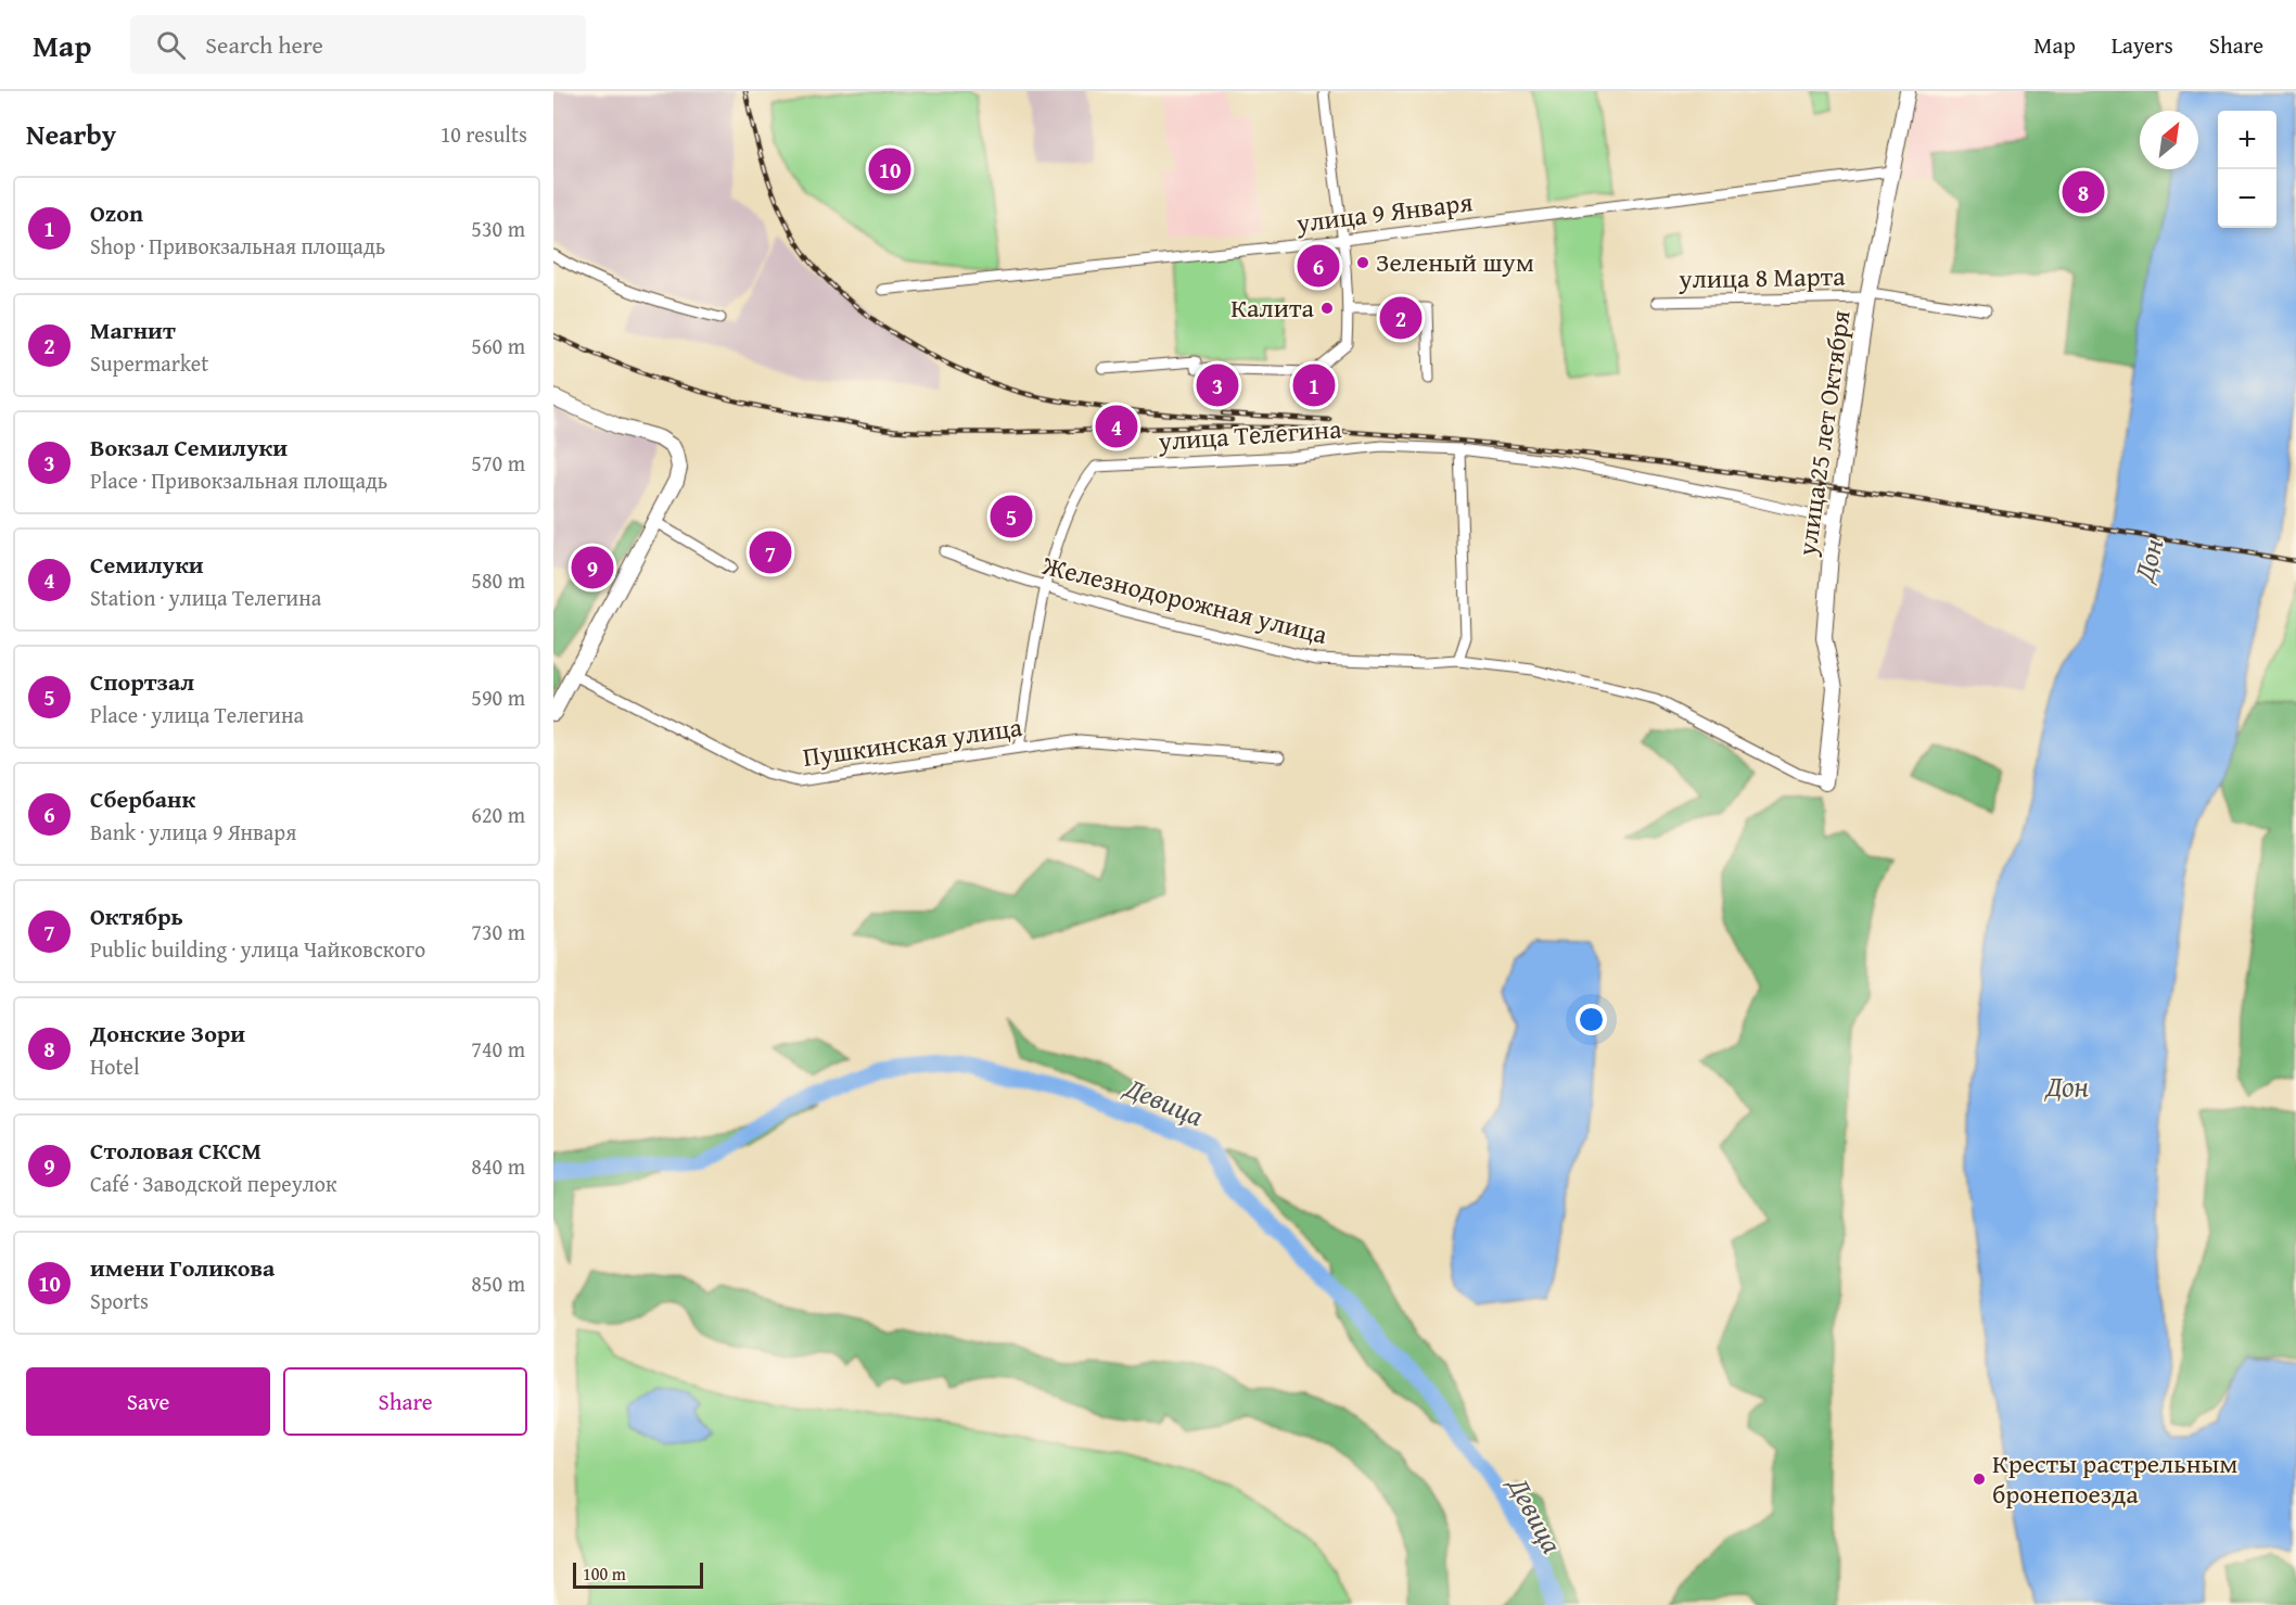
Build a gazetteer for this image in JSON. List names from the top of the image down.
{
  "streets": {
    "street": [
      "улица 9 Января",
      "улица 8 Марта",
      "улица 25 лет Октября",
      "улица Телегина",
      "Железнодорожная улица",
      "Пушкинская улица"
    ]
  },
  "crossings": [
    ["улица 9 Января", "улица 25 лет Октября"],
    ["улица 8 Марта", "улица 25 лет Октября"],
    ["улица 25 лет Октября", "улица Телегина"],
    ["улица 25 лет Октября", "Железнодорожная улица"],
    ["улица Телегина", "Железнодорожная улица"],
    ["улица Телегина", "Пушкинская улица"]
  ],
  "water": ["Дон", "Девица"],
  "places": ["Зеленый шум", "Калита", "Кресты растрельным бронепоезда"],
  "scale_bar": "100 m",
  "north": "top right",
  "page": {
    "header": "Map",
    "search": "Search here",
    "nav": ["Map", "Layers", "Share"],
    "heading": ["Nearby", "10 results"],
    "map_buttons": ["+", "−"],
    "pins": [
      "10",
      "8",
      "6",
      "2",
      "1",
      "3",
      "4",
      "5",
      "7",
      "9"
    ],
    "list": [
      {
        "mark": "1",
        "name": "Ozon",
        "note": "Shop · Привокзальная площадь",
        "value": "530 m"
      },
      {
        "mark": "2",
        "name": "Магнит",
        "note": "Supermarket",
        "value": "560 m"
      },
      {
        "mark": "3",
        "name": "Вокзал Семилуки",
        "note": "Place · Привокзальная площадь",
        "value": "570 m"
      },
      {
        "mark": "4",
        "name": "Семилуки",
        "note": "Station · улица Телегина",
        "value": "580 m"
      },
      {
        "mark": "5",
        "name": "Спортзал",
        "note": "Place · улица Телегина",
        "value": "590 m"
      },
      {
        "mark": "6",
        "name": "Сбербанк",
        "note": "Bank · улица 9 Января",
        "value": "620 m"
      },
      {
        "mark": "7",
        "name": "Октябрь",
        "note": "Public building · улица Чайковского",
        "value": "730 m"
      },
      {
        "mark": "8",
        "name": "Донские Зори",
        "note": "Hotel",
        "value": "740 m"
      },
      {
        "mark": "9",
        "name": "Столовая СКСМ",
        "note": "Café · Заводской переулок",
        "value": "840 m"
      },
      {
        "mark": "10",
        "name": "имени Голикова",
        "note": "Sports",
        "value": "850 m"
      }
    ],
    "buttons": ["Save", "Share"],
    "scale": "100 m"
  }
}
